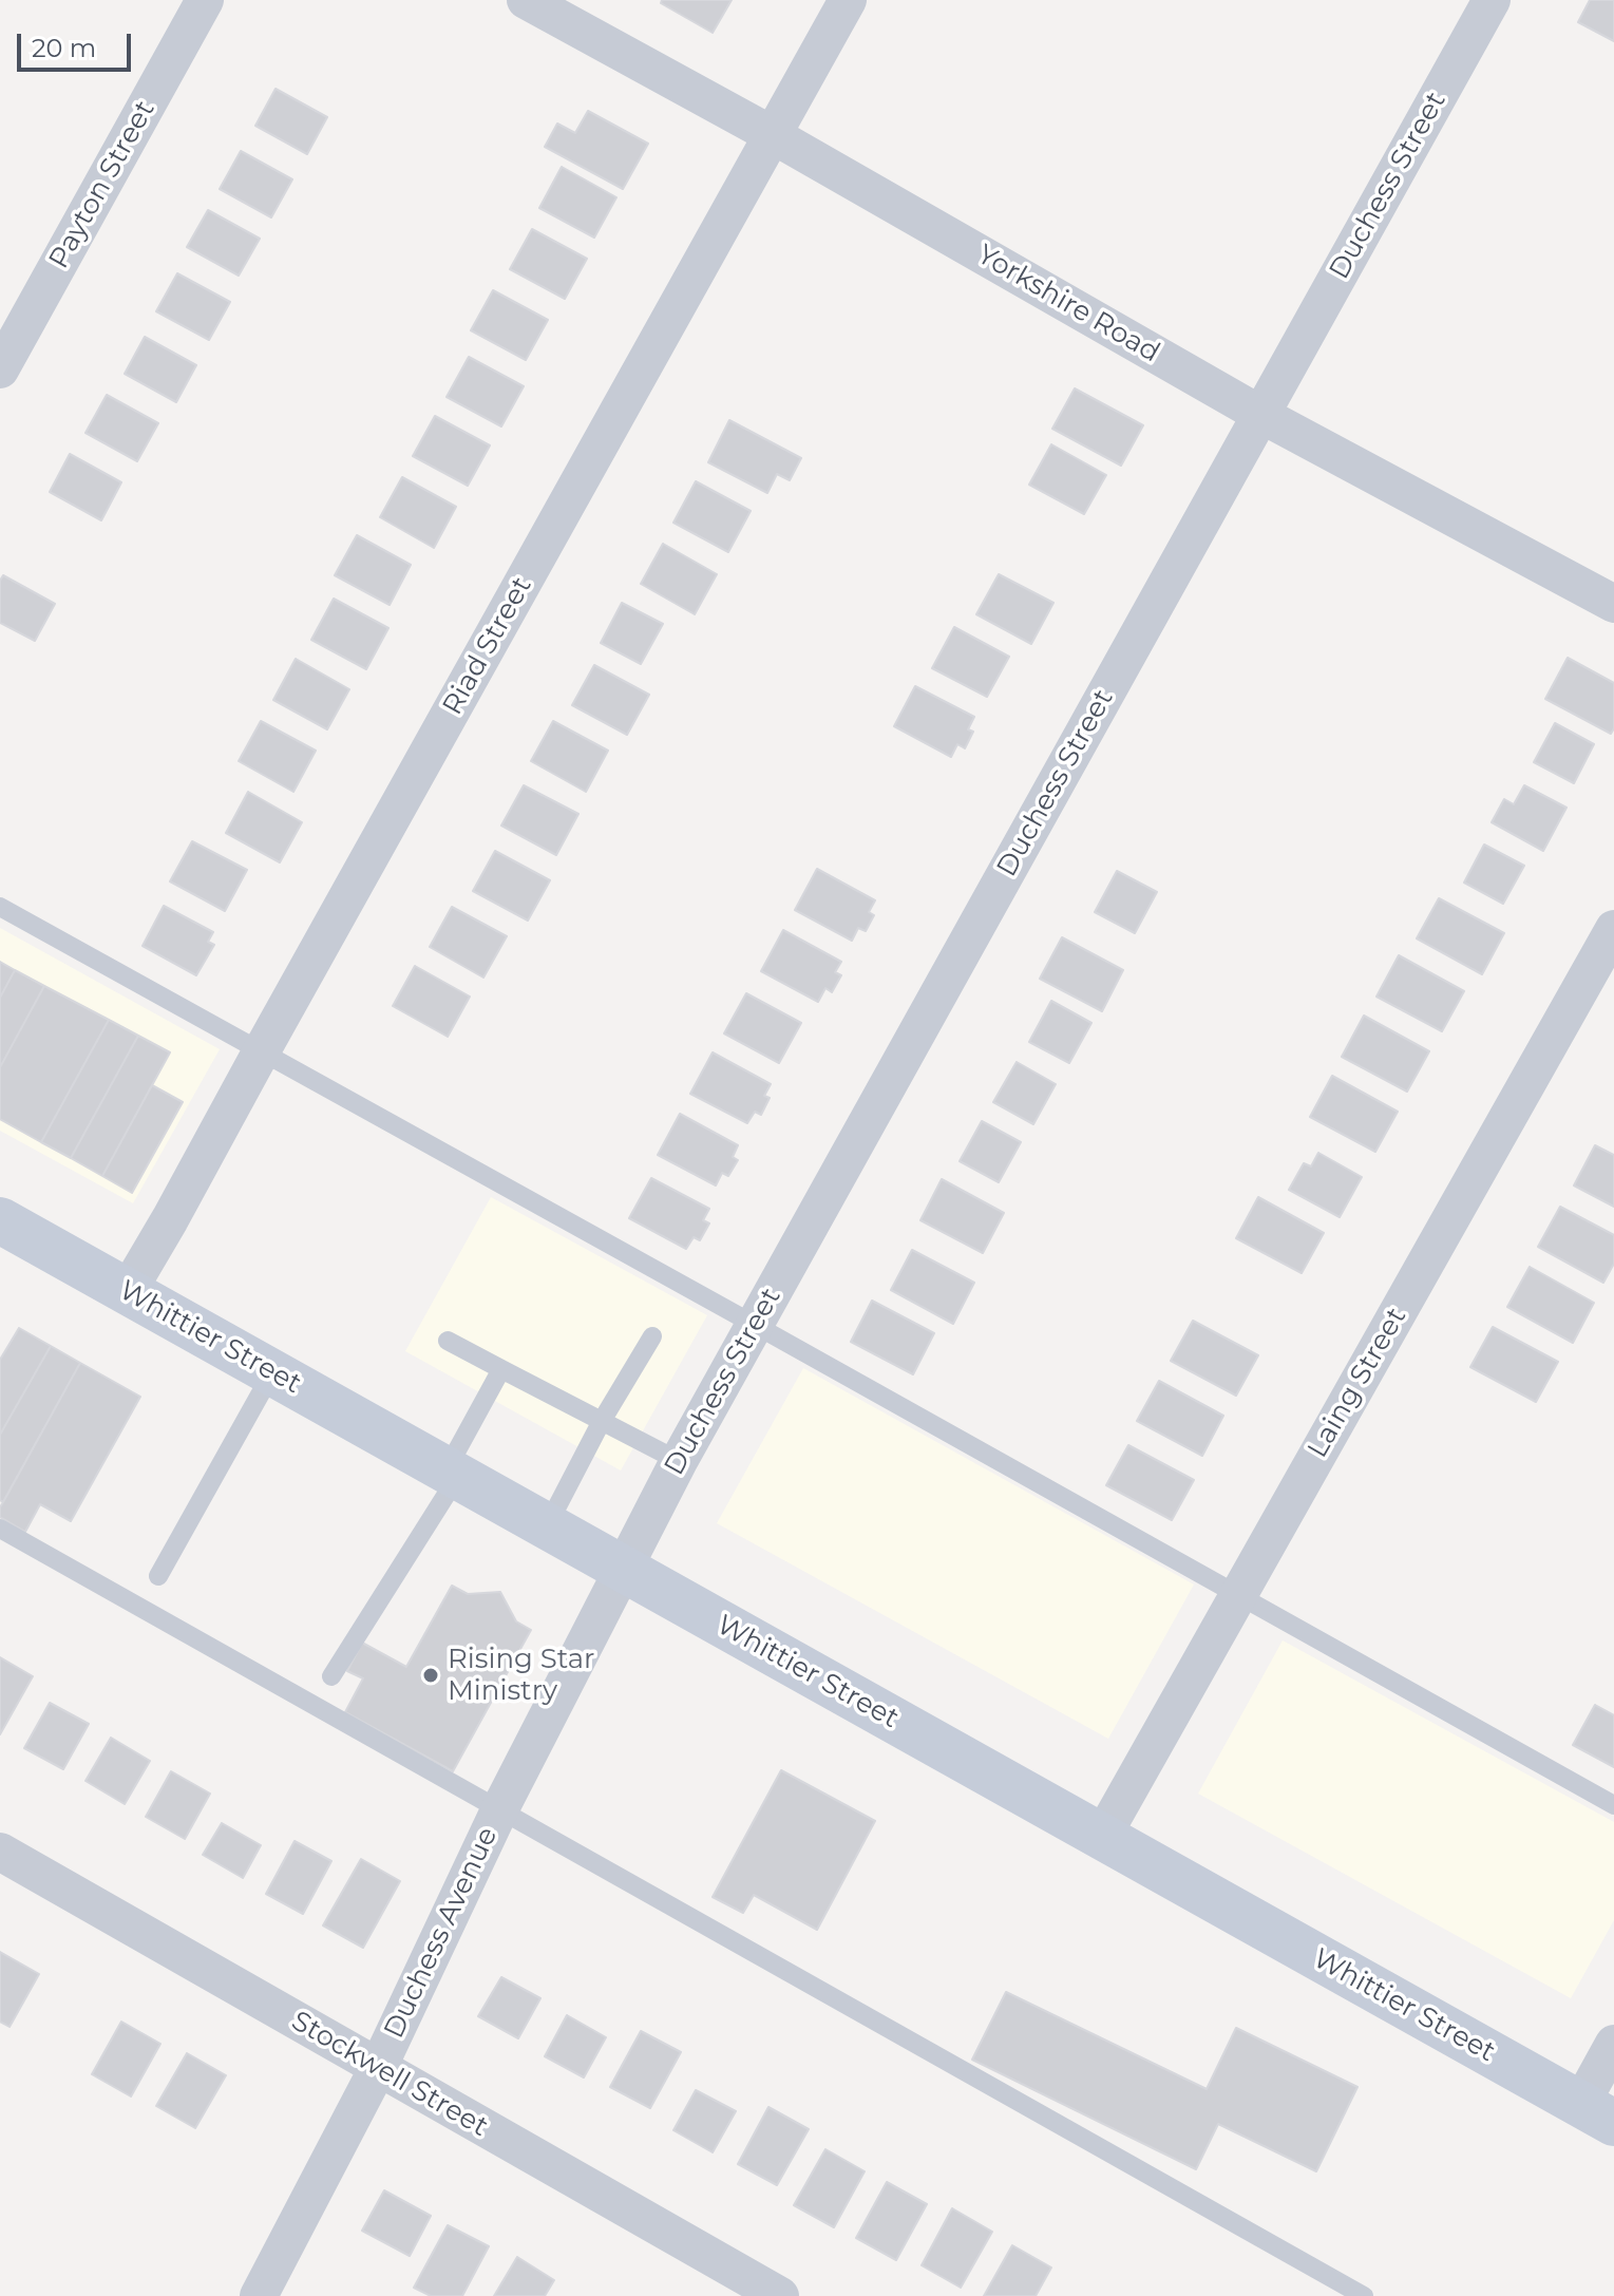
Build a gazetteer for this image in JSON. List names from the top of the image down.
{
  "streets": {
    "street": [
      "Payton Street",
      "Duchess Street",
      "Yorkshire Road",
      "Riad Street",
      "Whittier Street",
      "Laing Street",
      "Duchess Avenue",
      "Stockwell Street"
    ]
  },
  "crossings": [
    ["Duchess Street", "Yorkshire Road"],
    ["Duchess Street", "Whittier Street"],
    ["Duchess Street", "Duchess Avenue"],
    ["Yorkshire Road", "Riad Street"],
    ["Riad Street", "Whittier Street"],
    ["Whittier Street", "Laing Street"],
    ["Whittier Street", "Duchess Avenue"],
    ["Duchess Avenue", "Stockwell Street"]
  ],
  "places": ["Rising Star Ministry"],
  "scale_bar": "20 m"
}
